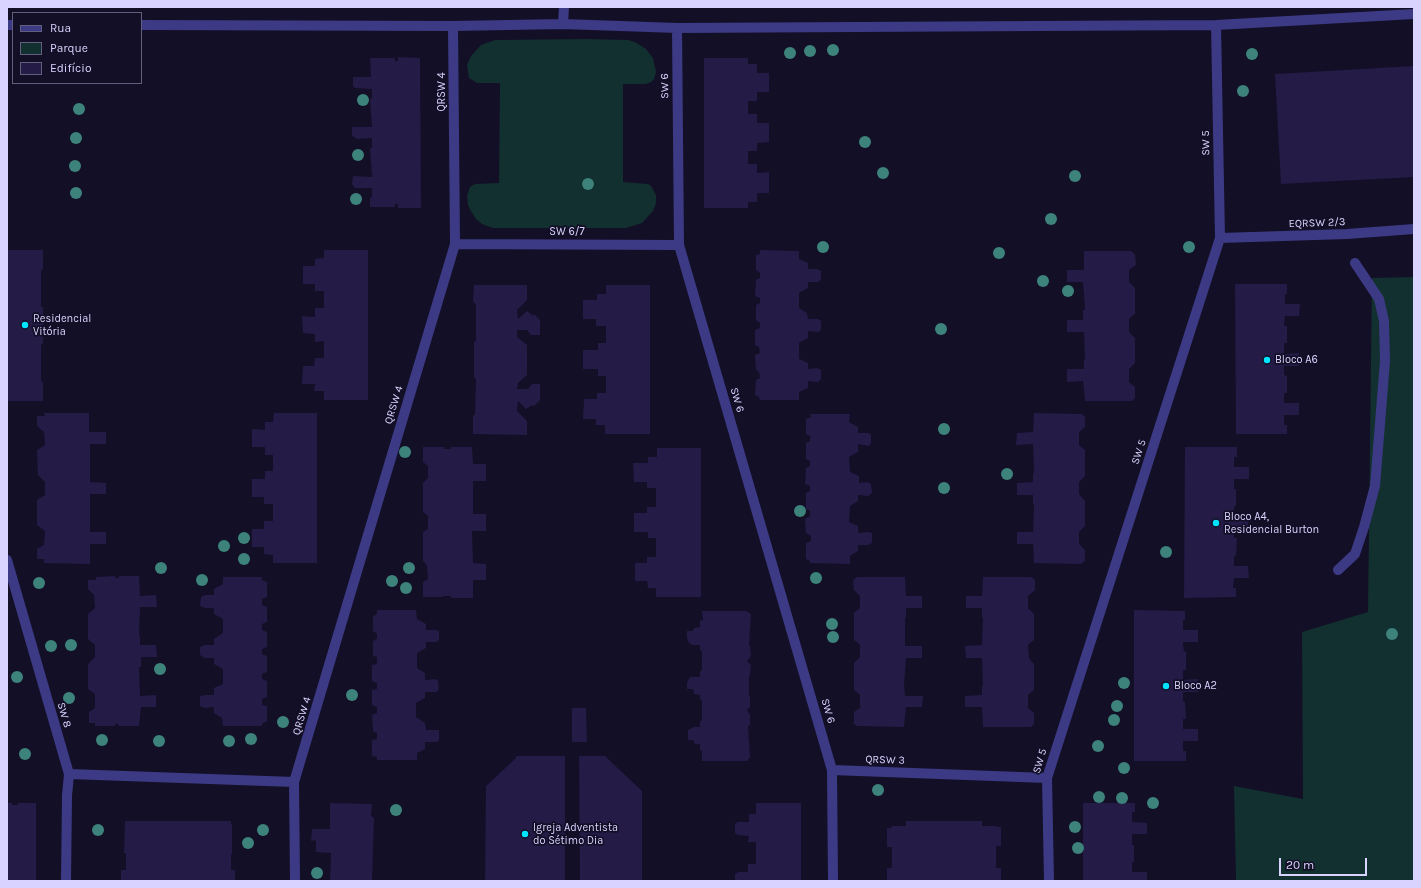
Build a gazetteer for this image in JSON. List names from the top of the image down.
{
  "streets": {
    "street": [
      "SW 6",
      "QRSW 4",
      "SW 5",
      "EQRSW 2/3",
      "SW 6/7",
      "SW 8",
      "QRSW 3"
    ]
  },
  "crossings": [
    ["SW 6", "SW 6/7"],
    ["SW 6", "QRSW 3"],
    ["QRSW 4", "SW 6/7"],
    ["SW 5", "EQRSW 2/3"],
    ["SW 5", "QRSW 3"]
  ],
  "places": [
    "Residencial Vitória",
    "Bloco A6",
    "Bloco A4, Residencial Burton",
    "Bloco A2",
    "Igreja Adventista do Sétimo Dia"
  ],
  "legend": ["Rua", "Parque", "Edifício"],
  "scale_bar": "20 m"
}
